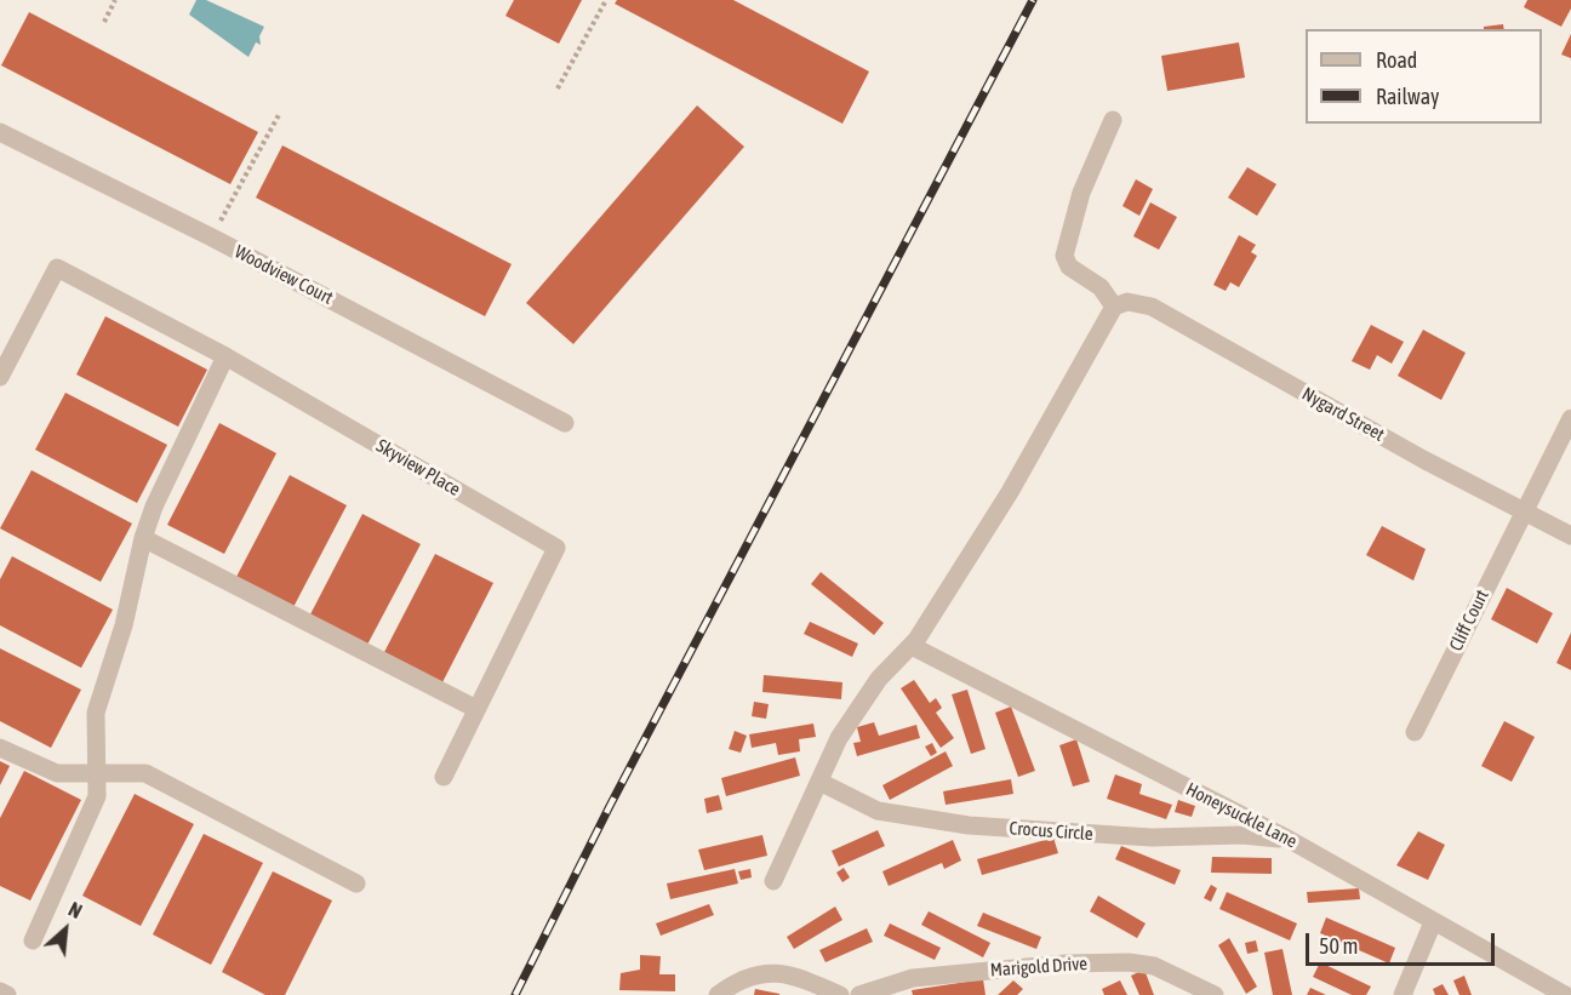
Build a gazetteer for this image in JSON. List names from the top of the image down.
{
  "streets": {
    "street": [
      "Woodview Court",
      "Nygard Street",
      "Skyview Place",
      "Cliff Court",
      "Honeysuckle Lane",
      "Crocus Circle",
      "Marigold Drive"
    ]
  },
  "crossings": [
    ["Nygard Street", "Cliff Court"],
    ["Honeysuckle Lane", "Crocus Circle"]
  ],
  "legend": ["Road", "Railway"],
  "scale_bar": "50 m",
  "north": "top right"
}
